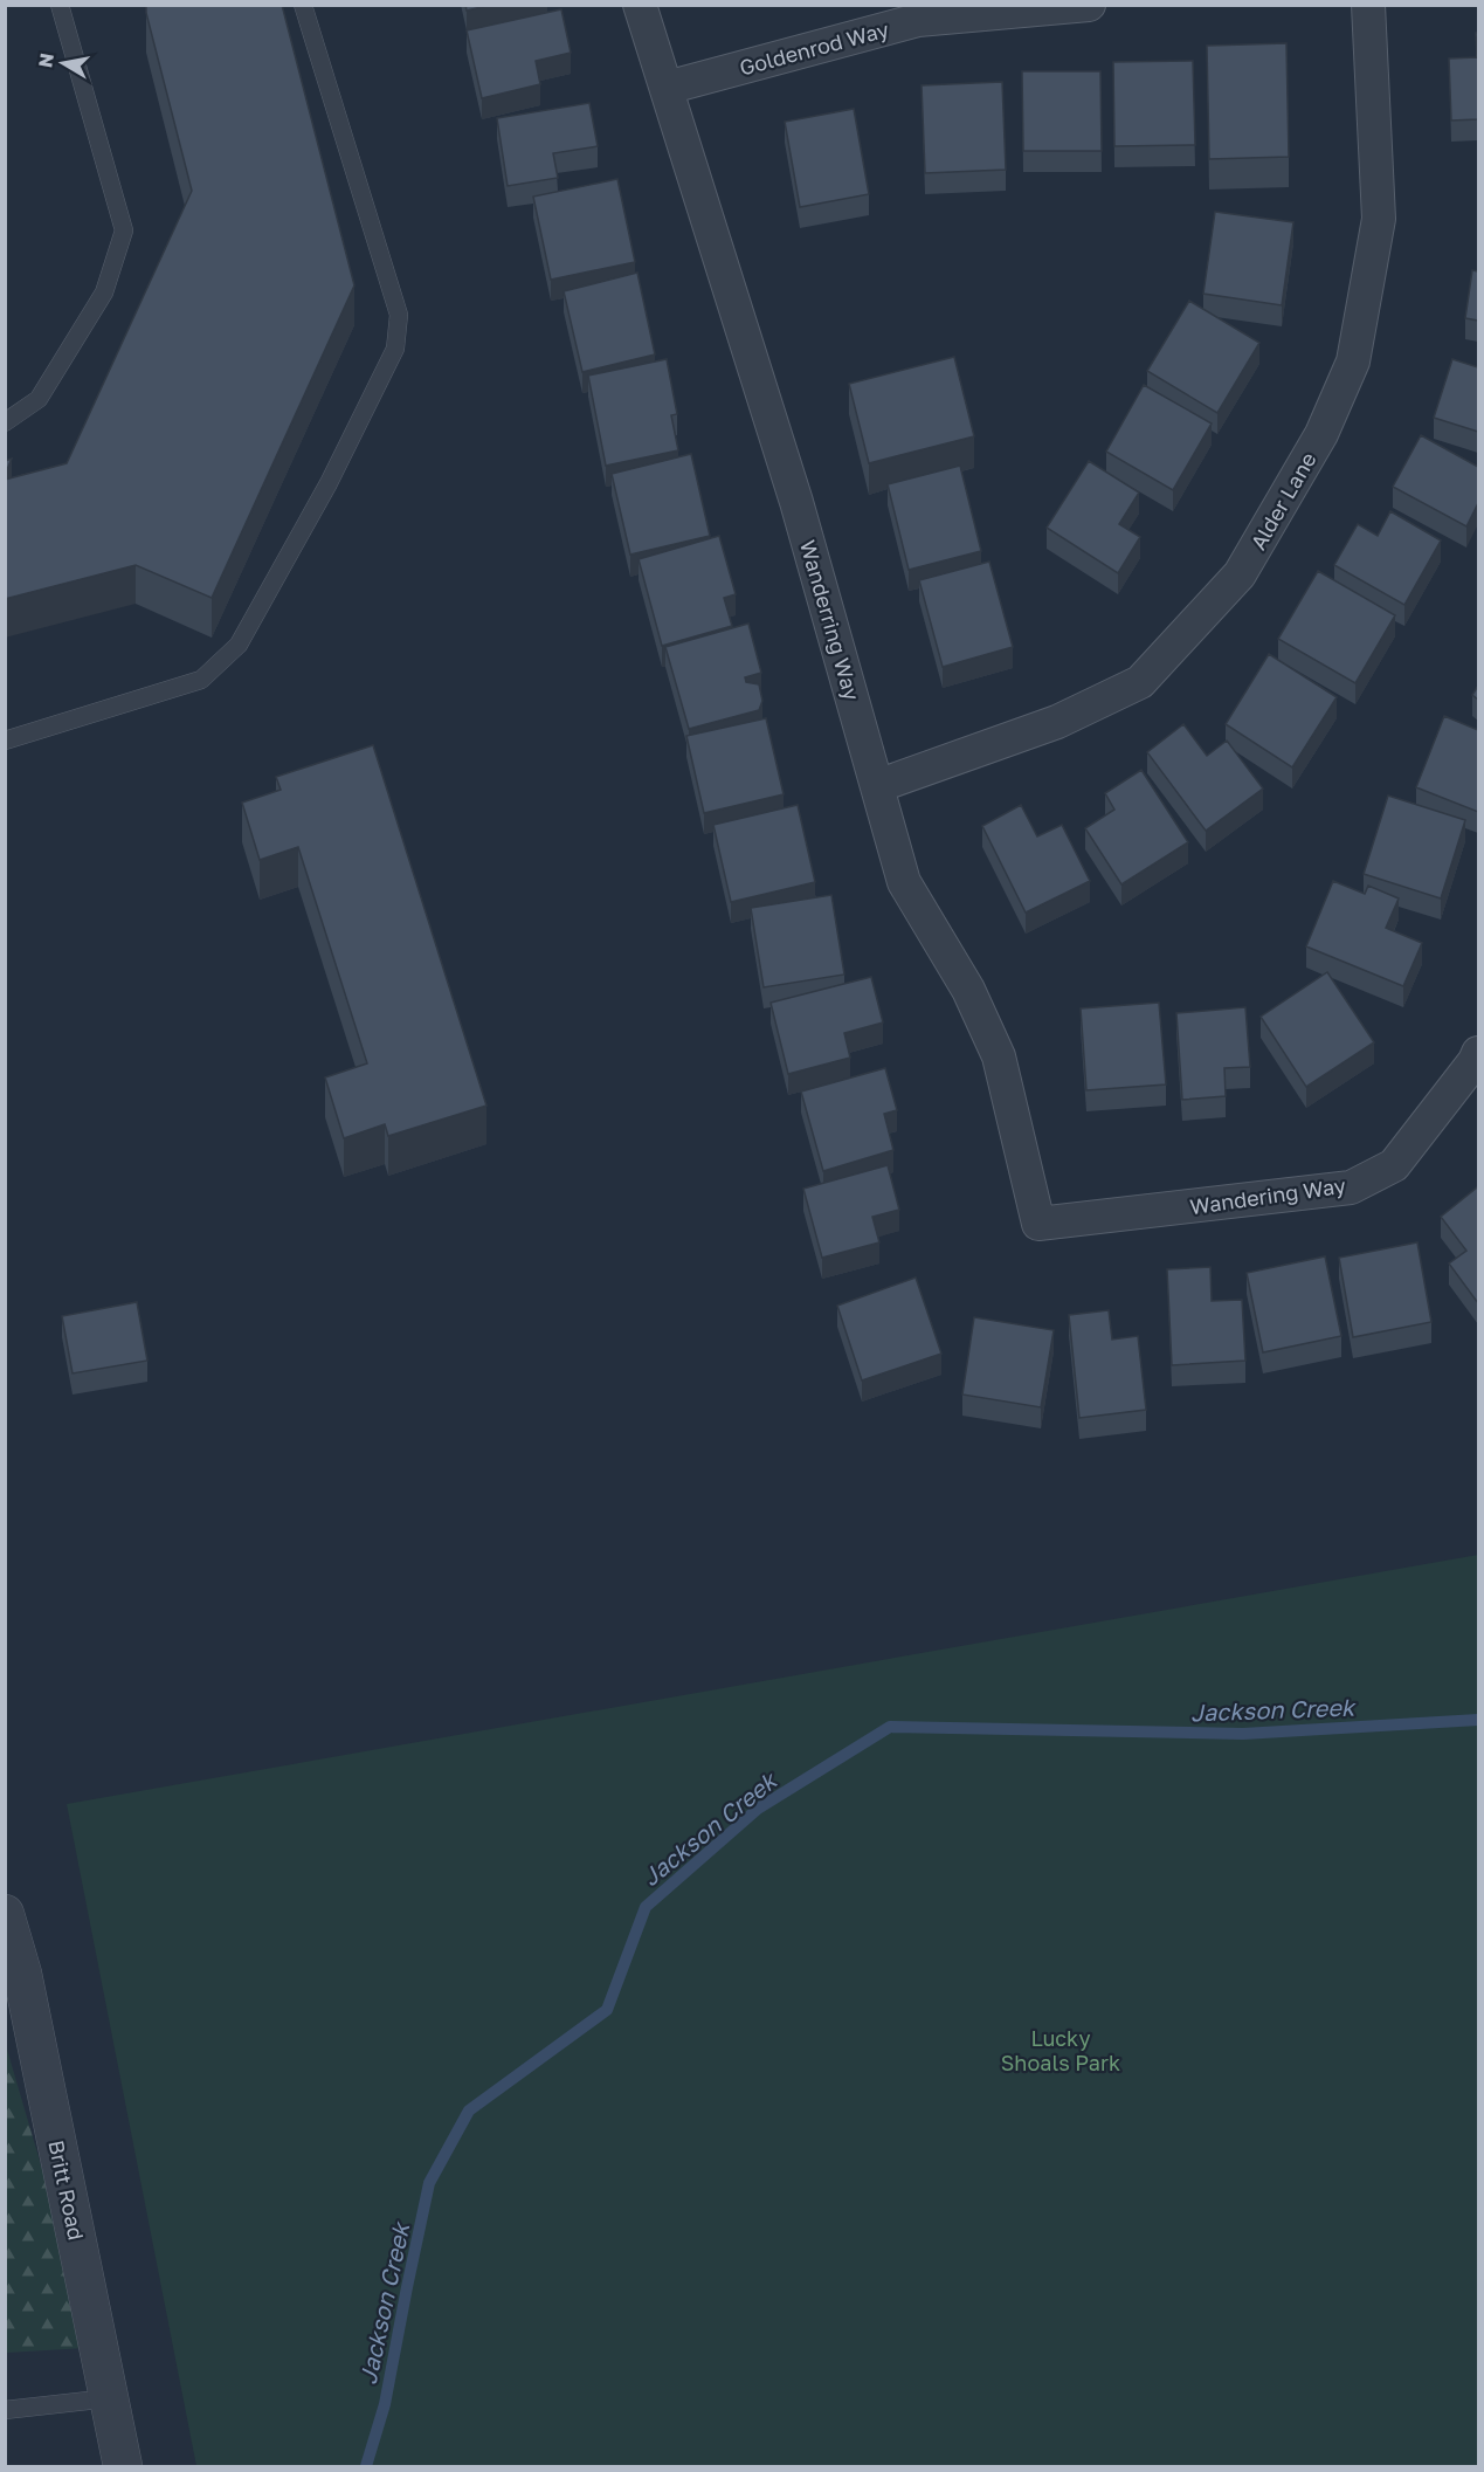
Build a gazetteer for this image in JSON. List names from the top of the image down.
{
  "streets": {
    "street": [
      "Goldenrod Way",
      "Alder Lane",
      "Wanderring Way",
      "Wandering Way",
      "Britt Road"
    ]
  },
  "crossings": [
    ["Goldenrod Way", "Wanderring Way"],
    ["Alder Lane", "Wanderring Way"],
    ["Wanderring Way", "Wandering Way"]
  ],
  "water": ["Jackson Creek"],
  "parks": ["Lucky Shoals Park"],
  "north": "left"
}
